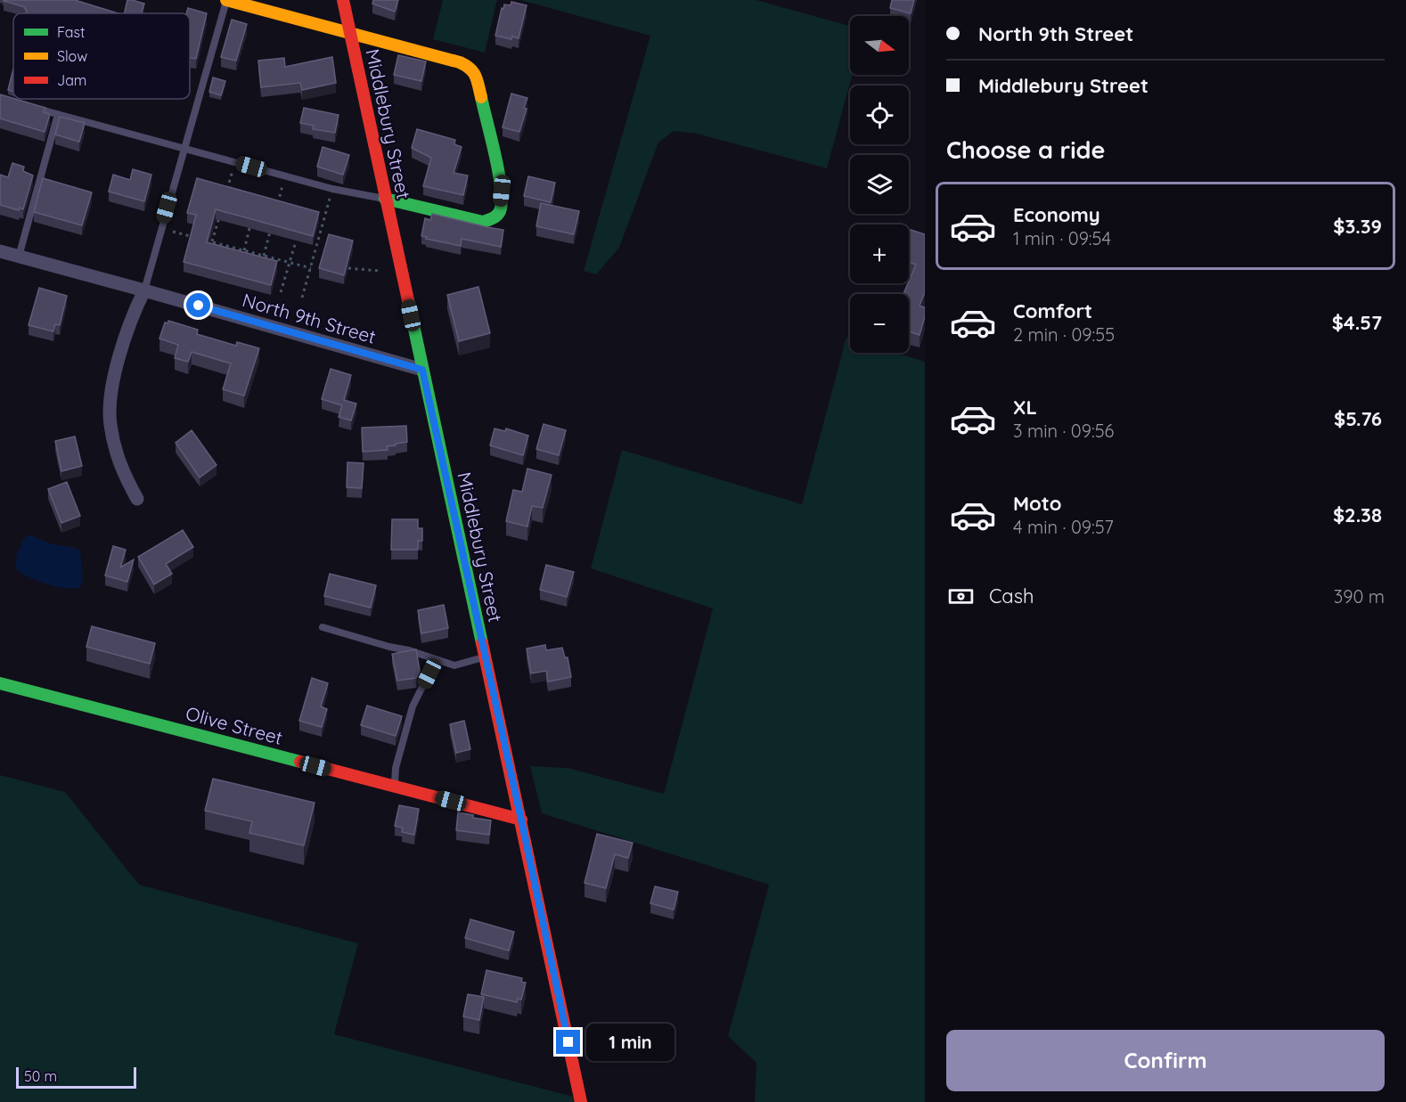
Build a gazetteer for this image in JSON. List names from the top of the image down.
{
  "streets": {
    "main road": ["Middlebury Street", "Olive Street"],
    "street": ["North 9th Street"]
  },
  "crossings": [
    ["Middlebury Street", "North 9th Street"],
    ["Middlebury Street", "Olive Street"]
  ],
  "legend": ["Fast", "Slow", "Jam"],
  "scale_bar": "50 m",
  "north": "right",
  "page": {
    "banner": ["North 9th Street", "Middlebury Street"],
    "map_buttons": ["+", "−"],
    "heading": "Choose a ride",
    "list": [
      {
        "name": "Economy",
        "note": "1 min · 09:54",
        "value": "$3.39"
      },
      {
        "name": "Comfort",
        "note": "2 min · 09:55",
        "value": "$4.57"
      },
      {
        "name": "XL",
        "note": "3 min · 09:56",
        "value": "$5.76"
      },
      {
        "name": "Moto",
        "note": "4 min · 09:57",
        "value": "$2.38"
      }
    ],
    "pay": ["Cash", "390 m"],
    "buttons": "Confirm",
    "bubble": "1 min",
    "scale": "50 m"
  }
}
